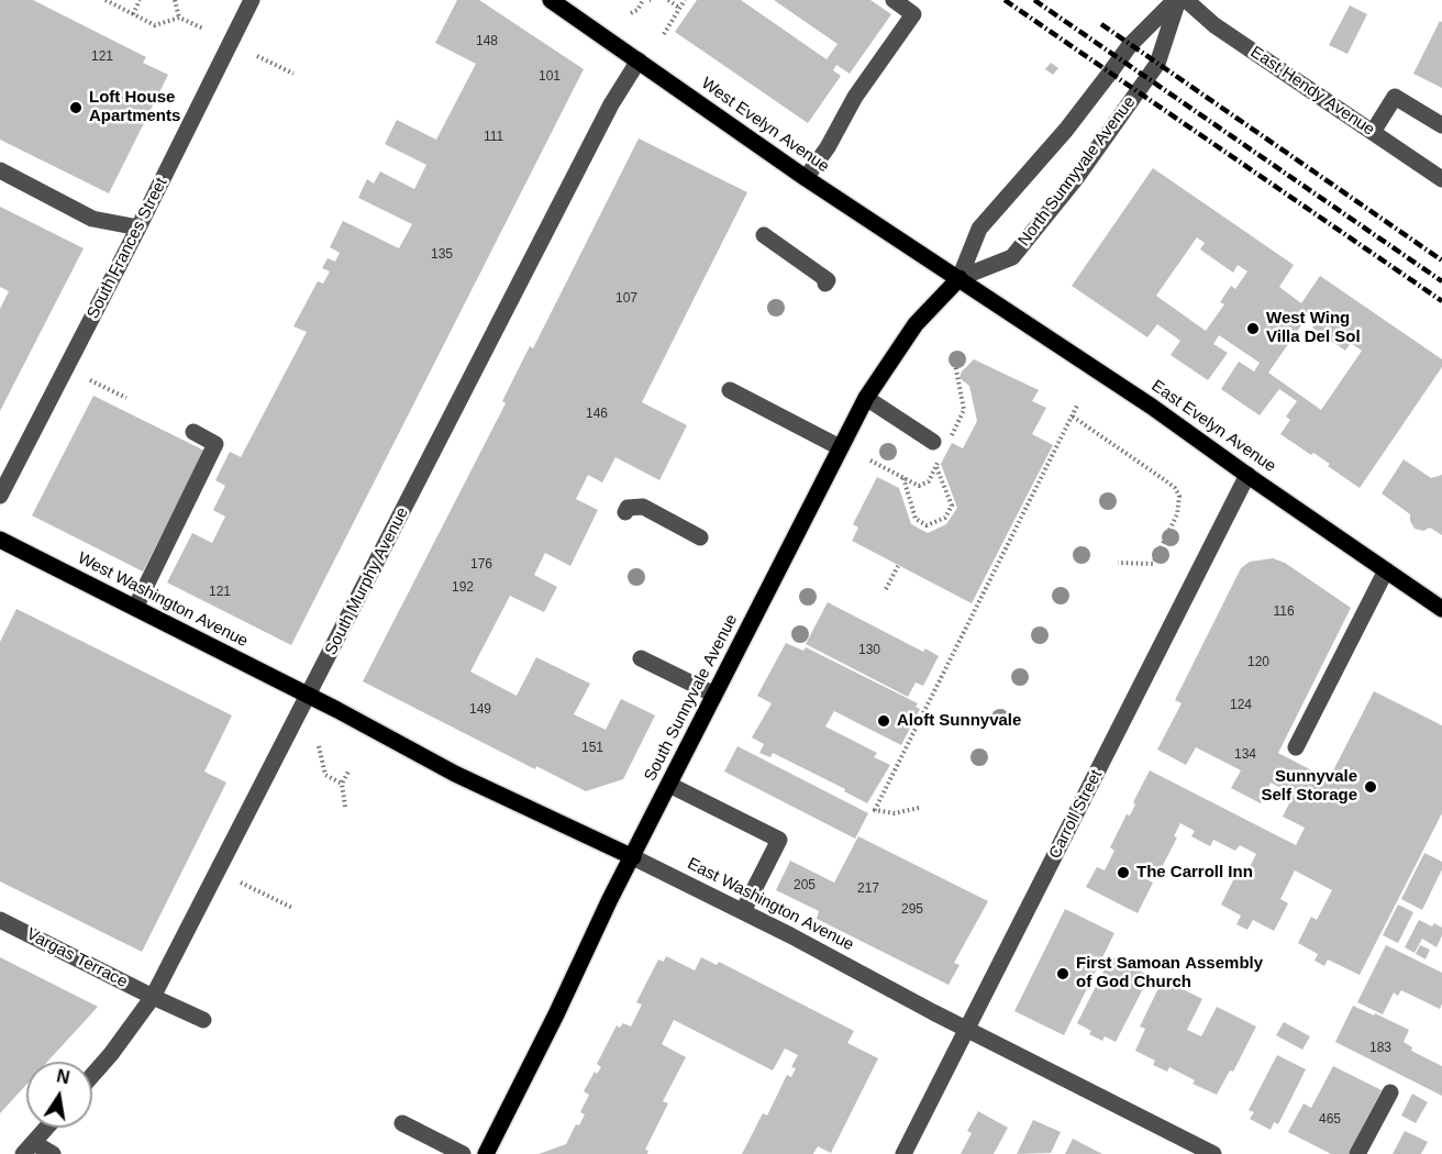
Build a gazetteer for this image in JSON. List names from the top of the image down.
{
  "streets": {
    "main road": [
      "West Evelyn Avenue",
      "East Evelyn Avenue",
      "West Washington Avenue",
      "South Sunnyvale Avenue",
      "East Washington Avenue"
    ],
    "street": [
      "East Hendy Avenue",
      "North Sunnyvale Avenue",
      "South Frances Street",
      "South Murphy Avenue",
      "Carroll Street",
      "Vargas Terrace"
    ]
  },
  "crossings": [
    ["West Evelyn Avenue", "North Sunnyvale Avenue"],
    ["West Evelyn Avenue", "East Evelyn Avenue"],
    ["West Evelyn Avenue", "South Murphy Avenue"],
    ["West Evelyn Avenue", "South Sunnyvale Avenue"],
    ["North Sunnyvale Avenue", "East Evelyn Avenue"],
    ["North Sunnyvale Avenue", "South Sunnyvale Avenue"],
    ["East Evelyn Avenue", "South Sunnyvale Avenue"],
    ["East Evelyn Avenue", "Carroll Street"],
    ["South Murphy Avenue", "West Washington Avenue"],
    ["South Murphy Avenue", "East Washington Avenue"],
    ["South Murphy Avenue", "Vargas Terrace"],
    ["West Washington Avenue", "East Washington Avenue"],
    ["South Sunnyvale Avenue", "East Washington Avenue"],
    ["Carroll Street", "East Washington Avenue"]
  ],
  "places": [
    "Loft House Apartments",
    "West Wing Villa Del Sol",
    "Aloft Sunnyvale",
    "Sunnyvale Self Storage",
    "The Carroll Inn",
    "First Samoan Assembly of God Church"
  ],
  "house_numbers": [
    "148",
    "121",
    "101",
    "111",
    "135",
    "107",
    "146",
    "176",
    "192",
    "121",
    "116",
    "130",
    "120",
    "124",
    "149",
    "151",
    "134",
    "205",
    "217",
    "295",
    "183",
    "465"
  ],
  "north": "top"
}
